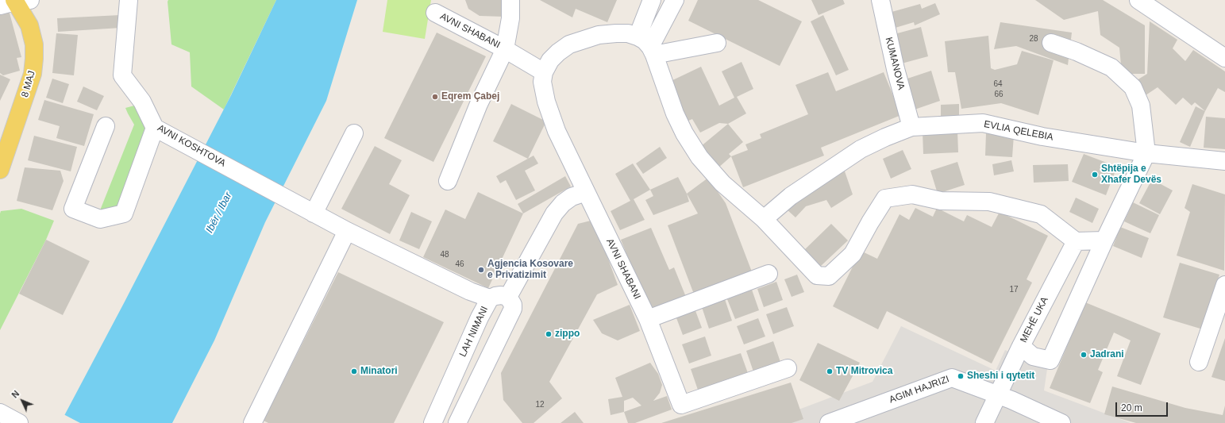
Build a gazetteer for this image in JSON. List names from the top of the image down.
{
  "streets": {
    "main road": ["8 MAJ"],
    "street": [
      "AVNI SHABANI",
      "KUMANOVA",
      "EVLIA QELEBIA",
      "AVNI KOSHTOVA",
      "MEHË UKA",
      "LAH NIMANI",
      "AGIM HAJRIZI"
    ]
  },
  "crossings": [
    ["KUMANOVA", "EVLIA QELEBIA"],
    ["EVLIA QELEBIA", "MEHË UKA"],
    ["AVNI KOSHTOVA", "LAH NIMANI"]
  ],
  "water": ["Ibër / Ibar"],
  "places": [
    "Eqrem Çabej",
    "Shtëpija e Xhafer Devës",
    "Agjencia Kosovare e Privatizimit",
    "zippo",
    "Jadrani",
    "Minatori",
    "TV Mitrovica",
    "Sheshi i qytetit"
  ],
  "house_numbers": [
    "28",
    "64",
    "66",
    "48",
    "46",
    "17",
    "12"
  ],
  "scale_bar": "20 m",
  "north": "top left"
}
